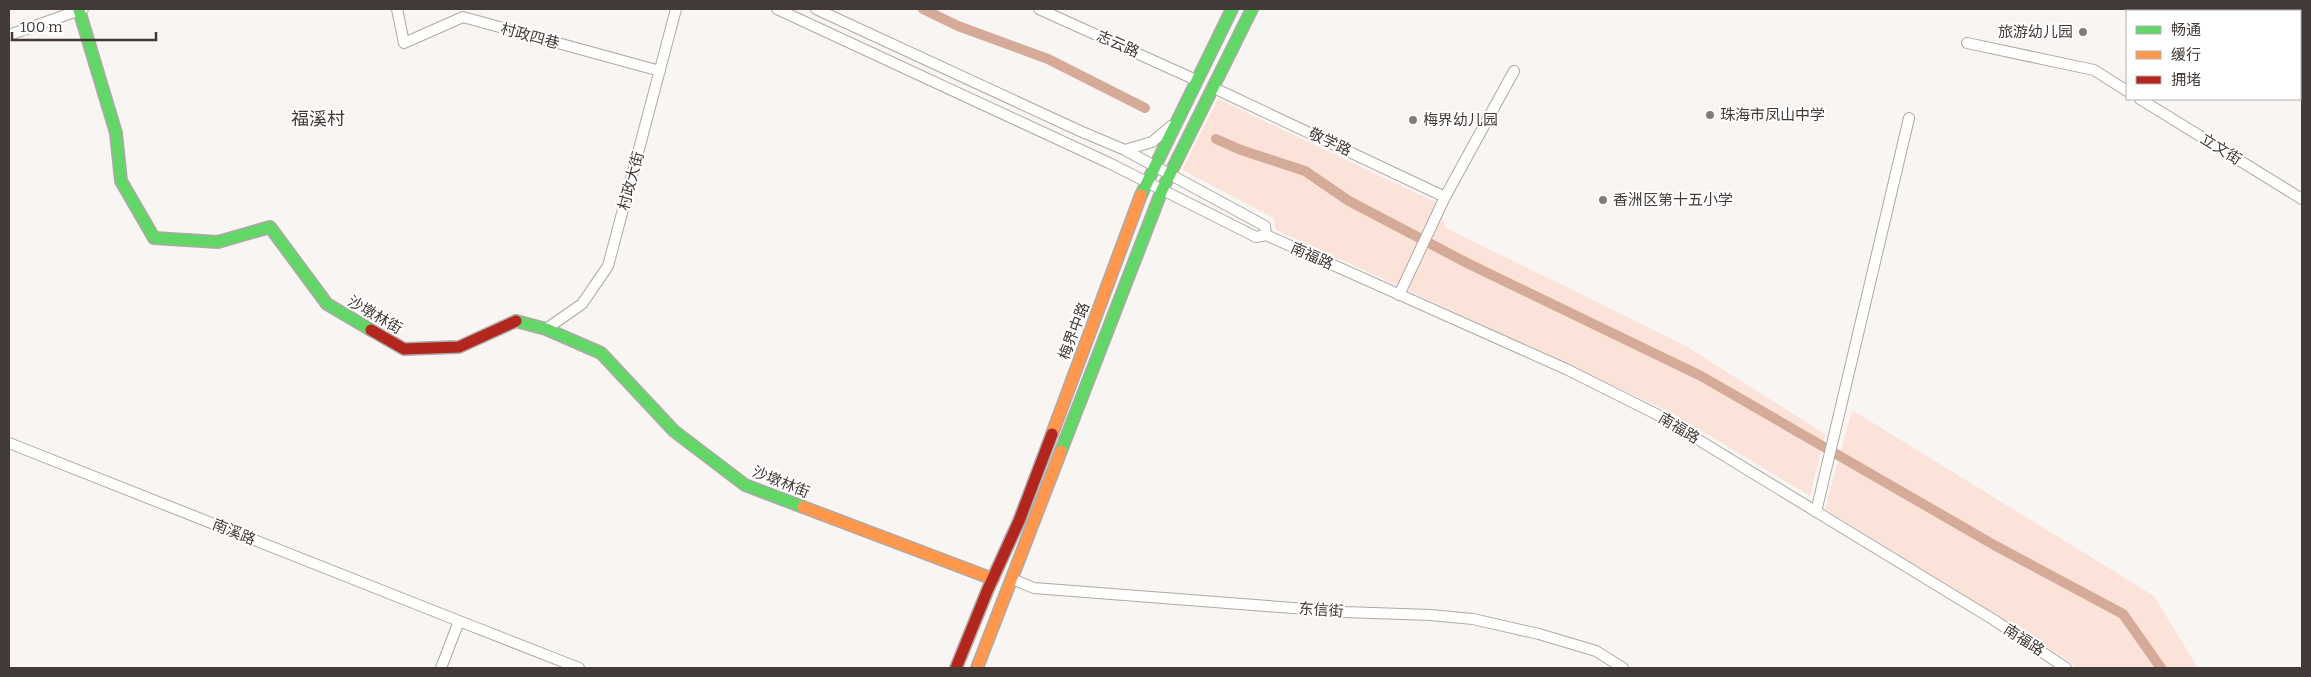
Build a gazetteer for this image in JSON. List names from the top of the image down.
{
  "streets": {
    "main road": ["沙墩林街", "梅界中路"],
    "street": [
      "村政四巷",
      "志云路",
      "敬学路",
      "立文街",
      "村政大街",
      "南福路",
      "南溪路",
      "东信街"
    ]
  },
  "crossings": [
    ["村政四巷", "村政大街"],
    ["志云路", "梅界中路"],
    ["敬学路", "梅界中路"],
    ["村政大街", "沙墩林街"],
    ["沙墩林街", "梅界中路"],
    ["梅界中路", "东信街"]
  ],
  "districts": ["福溪村"],
  "places": [
    "旅游幼儿园",
    "珠海市凤山中学",
    "梅界幼儿园",
    "香洲区第十五小学"
  ],
  "legend": ["畅通", "缓行", "拥堵"],
  "scale_bar": "100 m"
}
